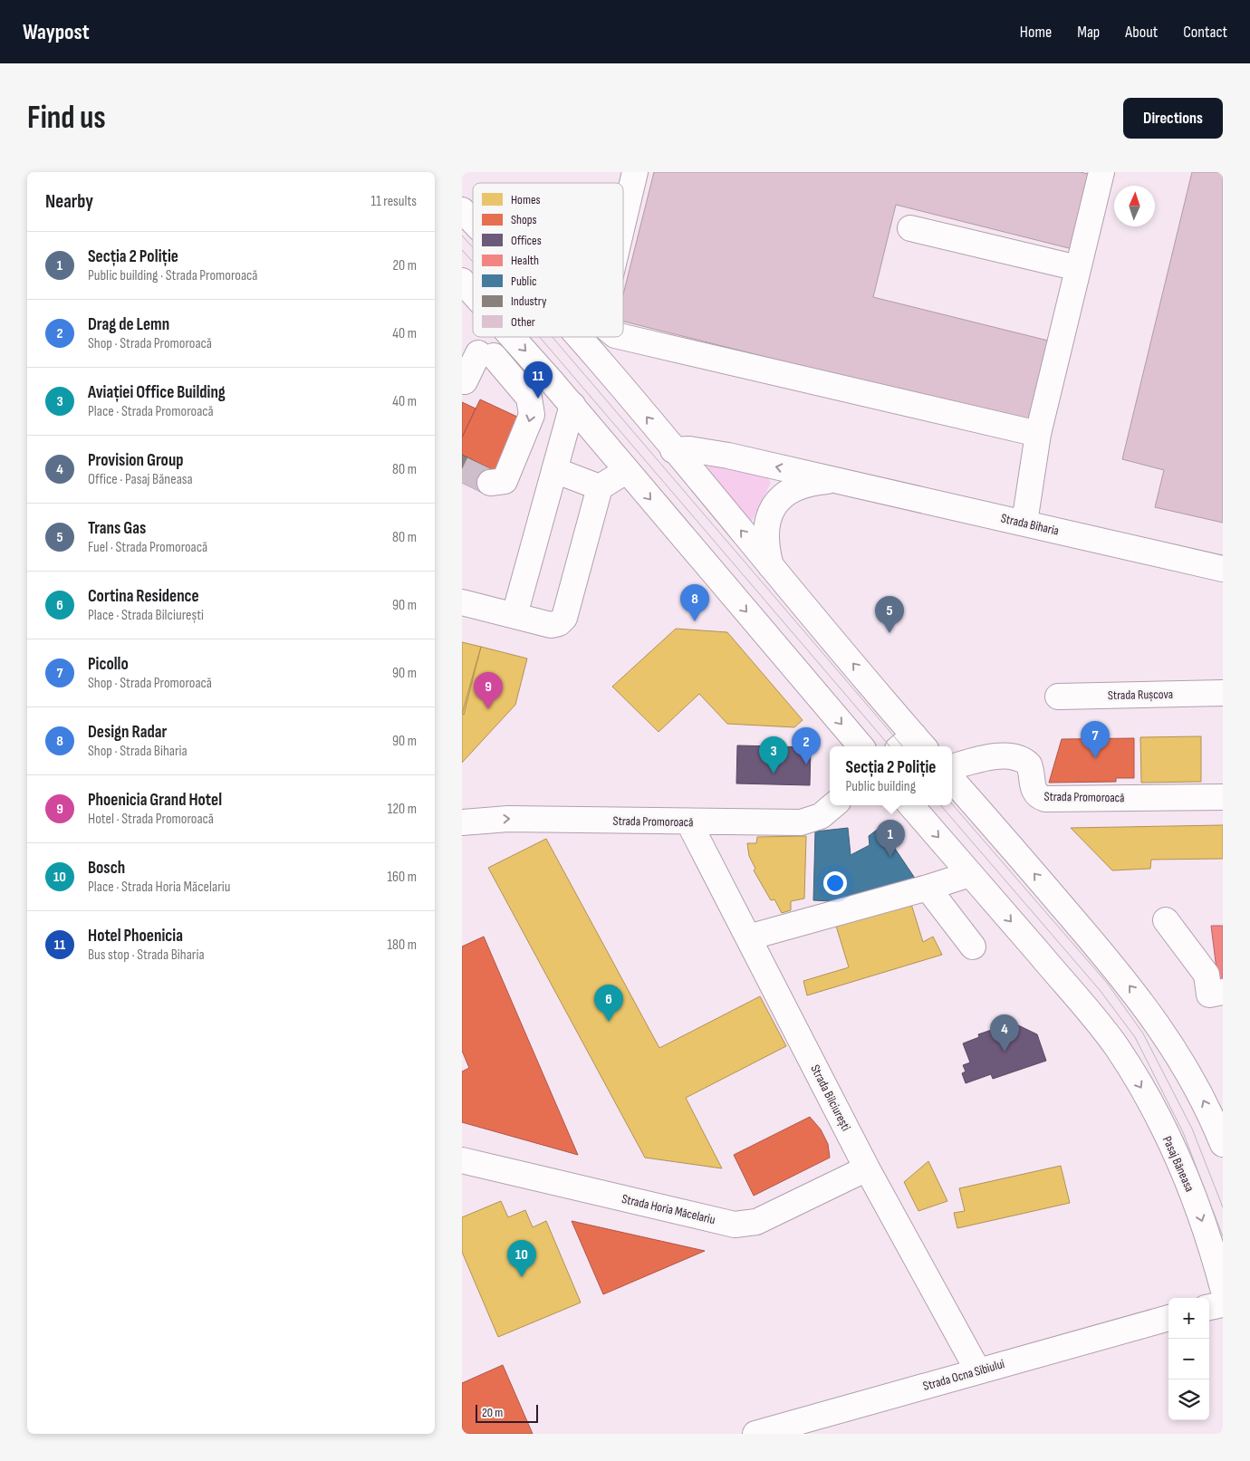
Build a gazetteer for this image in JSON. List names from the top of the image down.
{
  "streets": {
    "street": [
      "Strada Biharia",
      "Strada Rușcova",
      "Strada Promoroacă",
      "Strada Bilciurești",
      "Pasaj Băneasa",
      "Strada Horia Măcelariu",
      "Strada Ocna Sibiului"
    ]
  },
  "crossings": [
    ["Strada Promoroacă", "Strada Bilciurești"],
    ["Strada Bilciurești", "Strada Horia Măcelariu"],
    ["Strada Bilciurești", "Strada Ocna Sibiului"]
  ],
  "legend": [
    "Homes",
    "Shops",
    "Offices",
    "Health",
    "Public",
    "Industry",
    "Other"
  ],
  "scale_bar": "20 m",
  "north": "top",
  "page": {
    "header": "Waypost",
    "nav": [
      "Home",
      "Map",
      "About",
      "Contact"
    ],
    "buttons": "Directions",
    "title": "Find us",
    "heading": ["Nearby", "11 results"],
    "list": [
      {
        "mark": "1",
        "name": "Secția 2 Poliție",
        "note": "Public building · Strada Promoroacă",
        "value": "20 m"
      },
      {
        "mark": "2",
        "name": "Drag de Lemn",
        "note": "Shop · Strada Promoroacă",
        "value": "40 m"
      },
      {
        "mark": "3",
        "name": "Aviației Office Building",
        "note": "Place · Strada Promoroacă",
        "value": "40 m"
      },
      {
        "mark": "4",
        "name": "Provision Group",
        "note": "Office · Pasaj Băneasa",
        "value": "80 m"
      },
      {
        "mark": "5",
        "name": "Trans Gas",
        "note": "Fuel · Strada Promoroacă",
        "value": "80 m"
      },
      {
        "mark": "6",
        "name": "Cortina Residence",
        "note": "Place · Strada Bilciurești",
        "value": "90 m"
      },
      {
        "mark": "7",
        "name": "Picollo",
        "note": "Shop · Strada Promoroacă",
        "value": "90 m"
      },
      {
        "mark": "8",
        "name": "Design Radar",
        "note": "Shop · Strada Biharia",
        "value": "90 m"
      },
      {
        "mark": "9",
        "name": "Phoenicia Grand Hotel",
        "note": "Hotel · Strada Promoroacă",
        "value": "120 m"
      },
      {
        "mark": "10",
        "name": "Bosch",
        "note": "Place · Strada Horia Măcelariu",
        "value": "160 m"
      },
      {
        "mark": "11",
        "name": "Hotel Phoenicia",
        "note": "Bus stop · Strada Biharia",
        "value": "180 m"
      }
    ],
    "pins": [
      "11",
      "8",
      "5",
      "9",
      "7",
      "2",
      "3",
      "1",
      "6",
      "4",
      "10"
    ],
    "popup": ["Secția 2 Poliție", "Public building"],
    "map_buttons": ["+", "−"],
    "scale": "20 m"
  }
}
